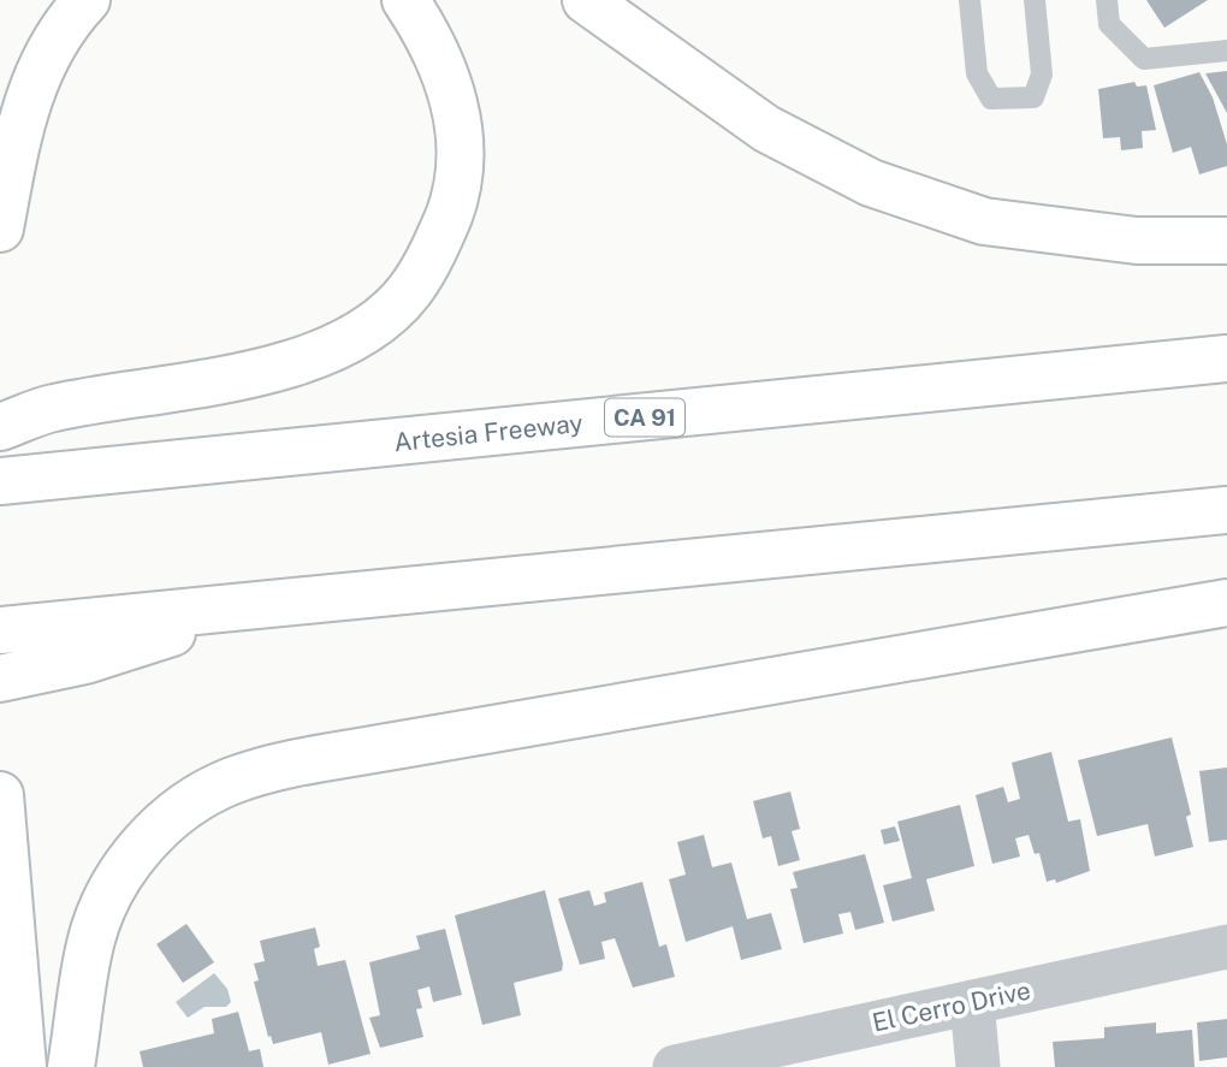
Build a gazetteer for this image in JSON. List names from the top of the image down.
{
  "streets": {
    "main road": ["CA 91", "Artesia Freeway"],
    "street": ["El Cerro Drive"]
  }
}
